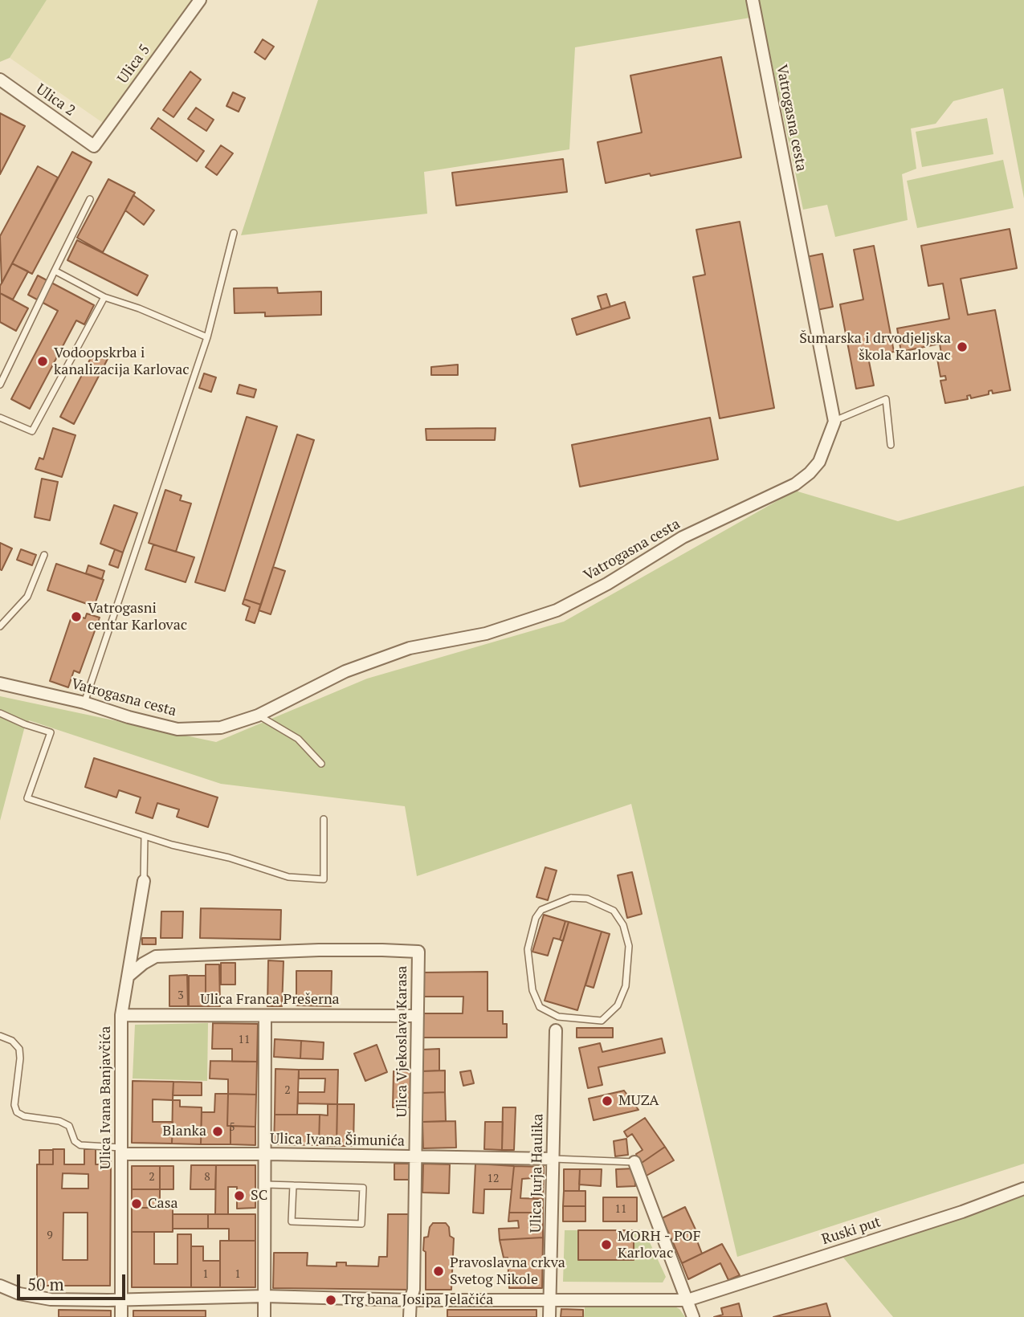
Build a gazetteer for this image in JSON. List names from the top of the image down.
{
  "streets": {
    "street": [
      "Ulica 5",
      "Ulica 2",
      "Vatrogasna cesta",
      "Ulica Franca Prešerna",
      "Ulica Vjekoslava Karasa",
      "Ulica Ivana Banjavčića",
      "Ulica Ivana Šimunića",
      "Ulica Jurja Haulika",
      "Ruski put"
    ]
  },
  "crossings": [
    ["Ulica 5", "Ulica 2"],
    ["Ulica Franca Prešerna", "Ulica Vjekoslava Karasa"],
    ["Ulica Franca Prešerna", "Ulica Ivana Banjavčića"],
    ["Ulica Vjekoslava Karasa", "Ulica Ivana Banjavčića"],
    ["Ulica Vjekoslava Karasa", "Ulica Ivana Šimunića"],
    ["Ulica Vjekoslava Karasa", "Ruski put"],
    ["Ulica Ivana Banjavčića", "Ulica Ivana Šimunića"],
    ["Ulica Ivana Šimunića", "Ulica Jurja Haulika"],
    ["Ulica Jurja Haulika", "Ruski put"]
  ],
  "places": [
    "Šumarska i drvodjeljska škola Karlovac",
    "Vodoopskrba i kanalizacija Karlovac",
    "Vatrogasni centar Karlovac",
    "MUZA",
    "Blanka",
    "SC",
    "Casa",
    "MORH - POF Karlovac",
    "Pravoslavna crkva Svetog Nikole",
    "Trg bana Josipa Jelačića"
  ],
  "house_numbers": [
    "3",
    "11",
    "2",
    "5",
    "2",
    "8",
    "12",
    "11",
    "9",
    "1",
    "1"
  ],
  "scale_bar": "50 m"
}
